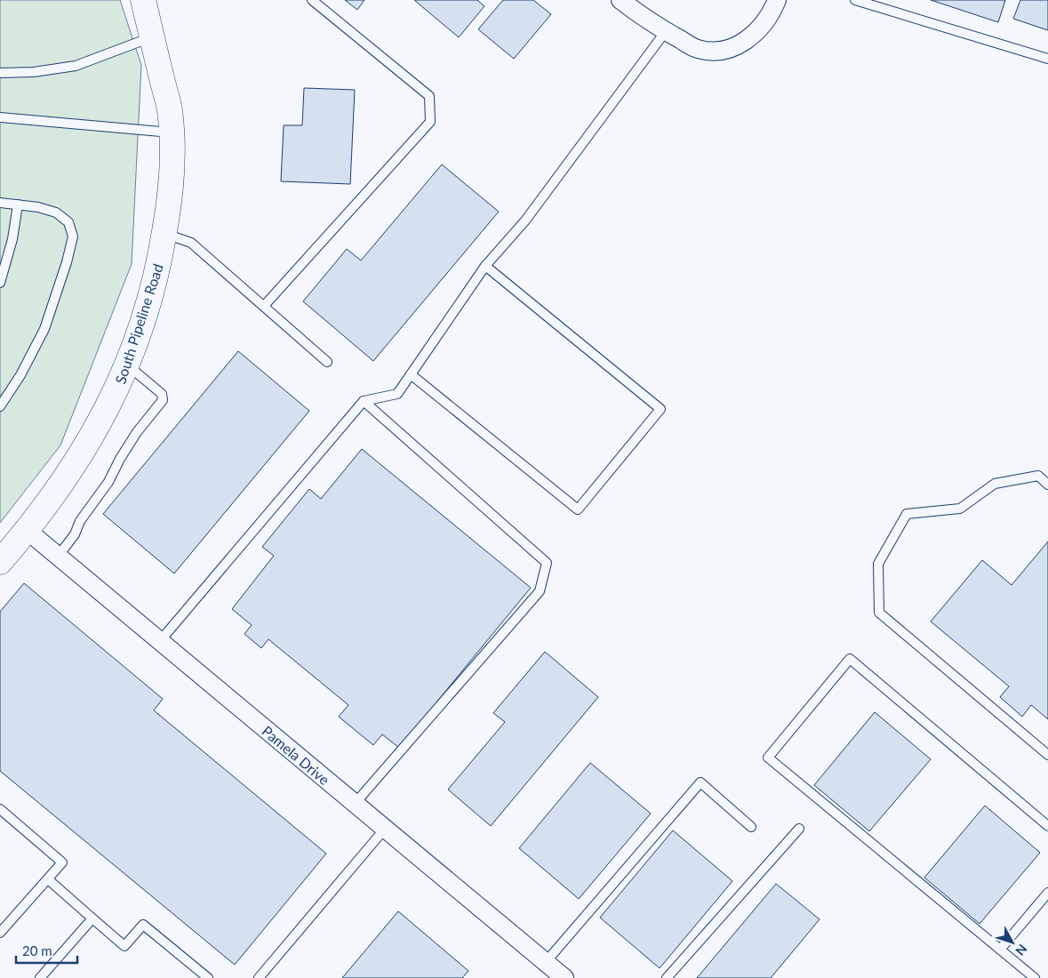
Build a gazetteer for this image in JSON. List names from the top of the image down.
{
  "streets": {
    "street": ["South Pipeline Road", "Pamela Drive"]
  },
  "crossings": [
    ["South Pipeline Road", "Pamela Drive"]
  ],
  "scale_bar": "20 m",
  "north": "bottom right"
}
